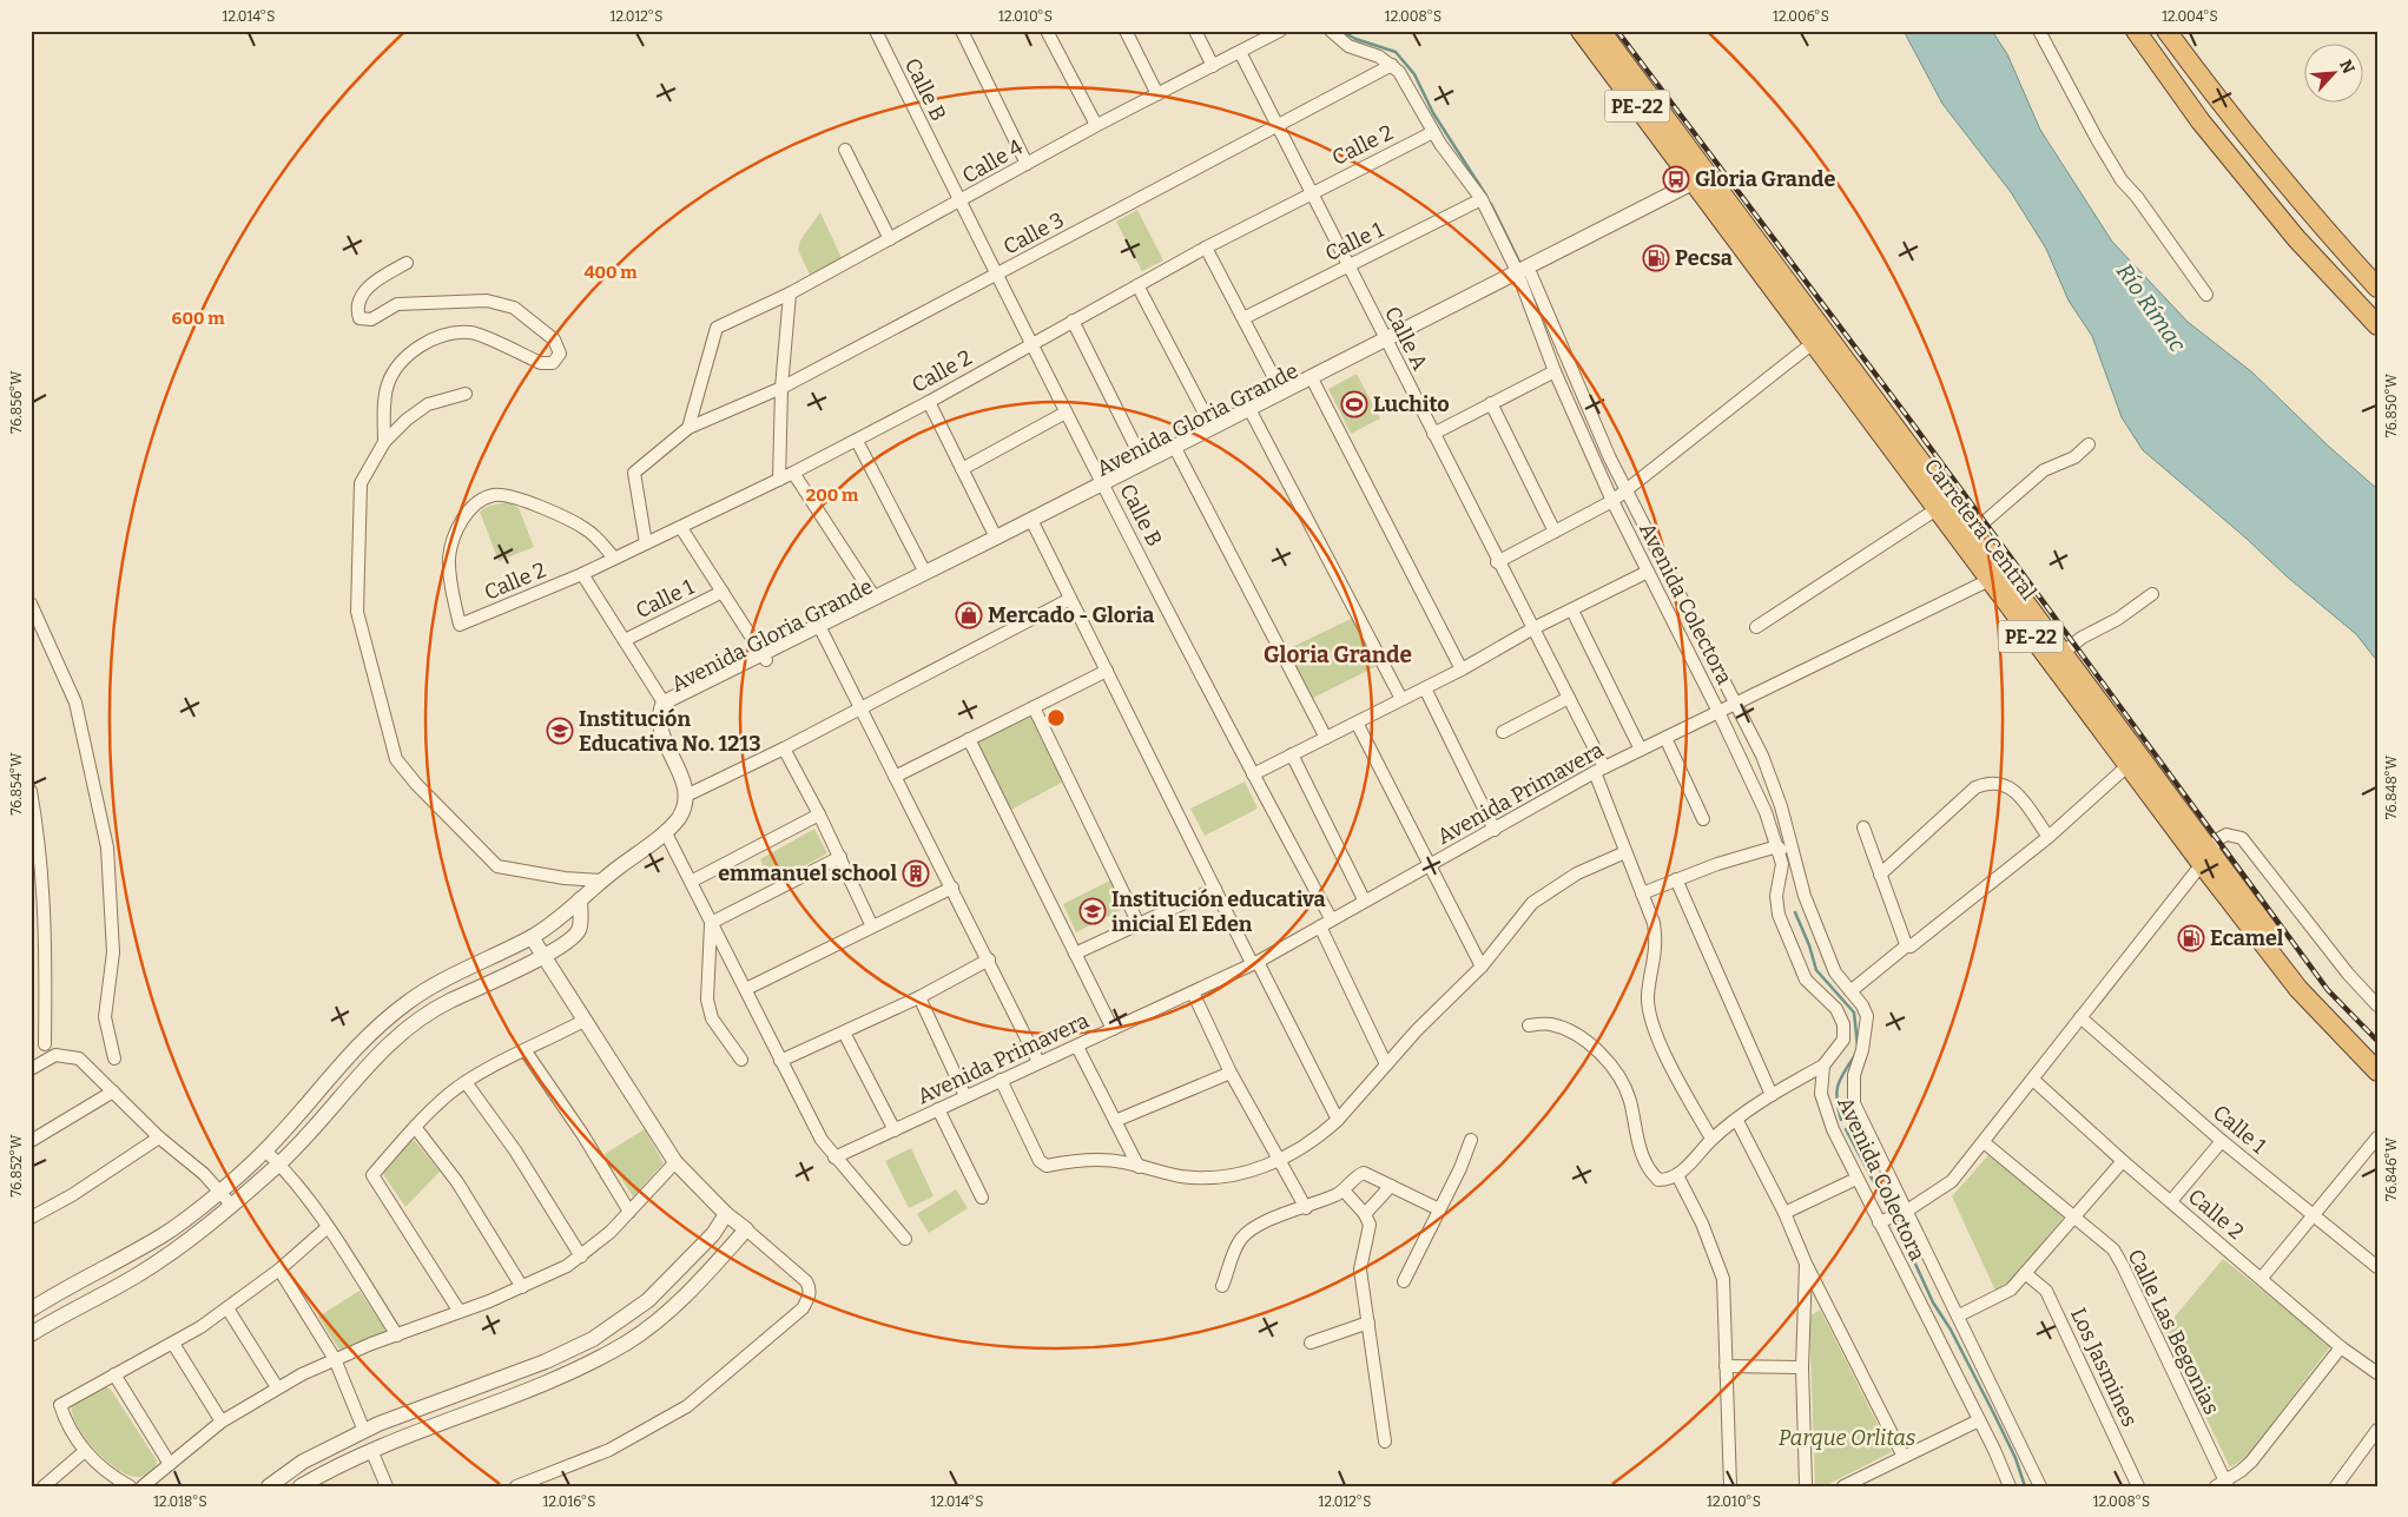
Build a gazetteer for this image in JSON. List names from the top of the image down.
{
  "streets": {
    "highway": ["PE-22", "Carretera Central"],
    "street": [
      "Calle B",
      "Calle 2",
      "Calle 4",
      "Calle 3",
      "Calle 1",
      "Calle A",
      "Avenida Gloria Grande",
      "Avenida Colectora",
      "Avenida Primavera",
      "Calle Las Begonias",
      "Los Jasmines"
    ]
  },
  "crossings": [
    ["Calle B", "Calle 2"],
    ["Calle B", "Calle 4"],
    ["Calle B", "Calle 3"],
    ["Calle B", "Avenida Gloria Grande"],
    ["Calle B", "Avenida Primavera"],
    ["Calle 2", "Calle 3"],
    ["Calle 2", "Calle A"],
    ["Calle 2", "Avenida Colectora"],
    ["Calle 4", "Calle 3"],
    ["Calle 4", "Calle A"],
    ["Calle 3", "Calle A"],
    ["Calle 3", "Avenida Colectora"],
    ["Calle 1", "Calle A"],
    ["Calle 1", "Avenida Colectora"],
    ["Calle A", "Avenida Gloria Grande"],
    ["Calle A", "Avenida Primavera"],
    ["Avenida Gloria Grande", "Carretera Central"],
    ["Avenida Gloria Grande", "Avenida Colectora"],
    ["Carretera Central", "Avenida Primavera"],
    ["Avenida Colectora", "Avenida Primavera"]
  ],
  "districts": ["Gloria Grande"],
  "water": ["Río Rímac"],
  "parks": ["Parque Orlitas"],
  "places": {
    "bus stop": ["Gloria Grande"],
    "fuel station": ["Pecsa", "Ecamel"],
    "sports": ["Luchito"],
    "shop": ["Mercado - Gloria"],
    "school or university": ["Institución Educativa No. 1213", "Institución educativa inicial El Eden"],
    "building": ["emmanuel school"]
  },
  "north": "top right",
  "coordinates": [
    "12.014°S",
    "12.012°S",
    "12.010°S",
    "12.008°S",
    "12.006°S",
    "12.004°S",
    "76.856°W",
    "76.850°W",
    "76.854°W",
    "76.848°W",
    "76.852°W",
    "76.846°W",
    "12.018°S",
    "12.016°S"
  ],
  "rings": ["400 m", "600 m", "200 m"]
}
